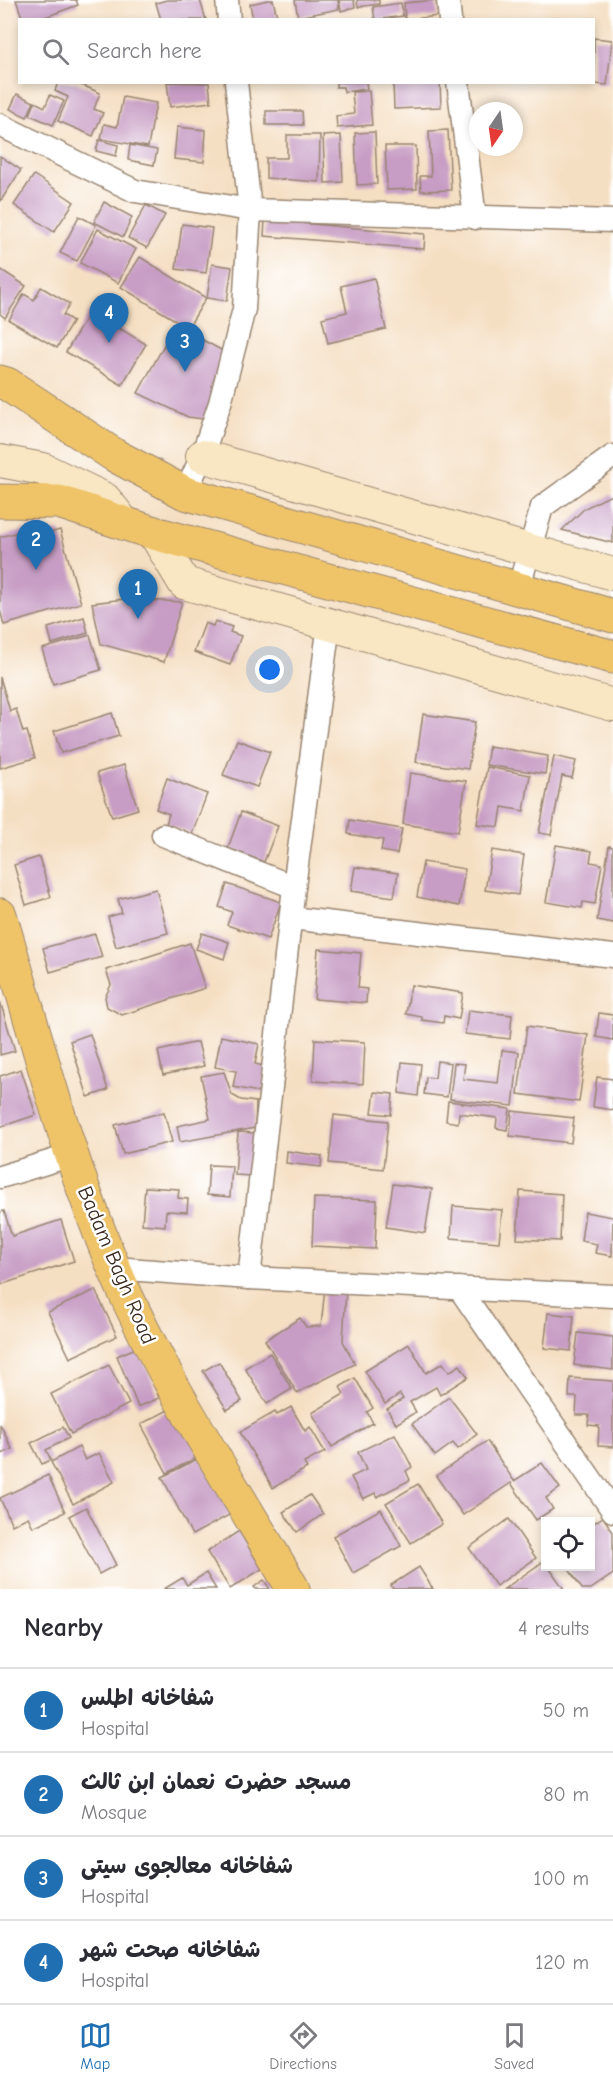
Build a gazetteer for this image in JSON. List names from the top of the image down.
{
  "streets": {
    "main road": ["Badam Bagh Road"]
  },
  "north": "bottom",
  "page": {
    "search": "Search here",
    "pins": [
      "4",
      "3",
      "2",
      "1"
    ],
    "heading": ["Nearby", "4 results"],
    "list": [
      {
        "mark": "1",
        "name": "شفاخانه اطلس",
        "note": "Hospital",
        "value": "50 m"
      },
      {
        "mark": "2",
        "name": "مسجد حضرت نعمان ابن ثالث",
        "note": "Mosque",
        "value": "80 m"
      },
      {
        "mark": "3",
        "name": "شفاخانه معالجوی سیتی",
        "note": "Hospital",
        "value": "100 m"
      },
      {
        "mark": "4",
        "name": "شفاخانه صحت شهر",
        "note": "Hospital",
        "value": "120 m"
      }
    ],
    "nav": ["Map", "Directions", "Saved"]
  }
}
